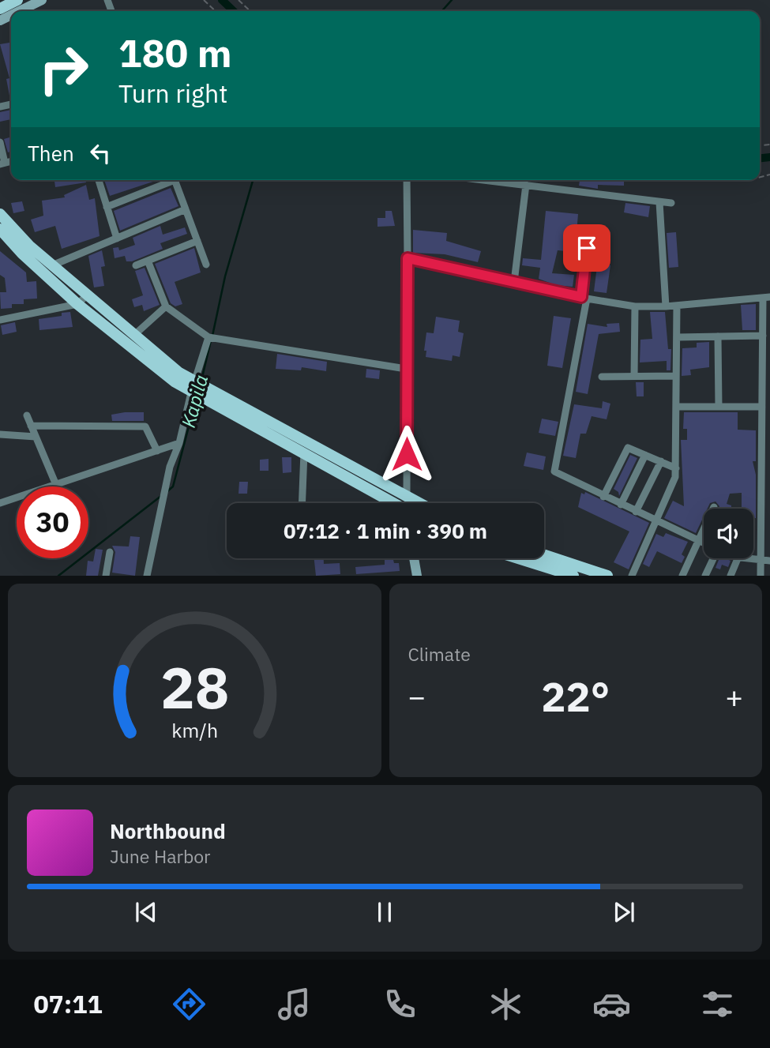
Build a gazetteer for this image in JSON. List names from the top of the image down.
{
  "water": ["Kapila"],
  "page": {
    "turn": ["180 m", "Turn right"],
    "then": "Then",
    "limit": "30",
    "trip": "07:12 · 1 min · 390 m",
    "tile": "Climate",
    "heat": ["−", "22°", "+"],
    "song": ["Northbound", "June Harbor"],
    "tabs": "07:11",
    "gauge": ["28", "km/h"]
  }
}
